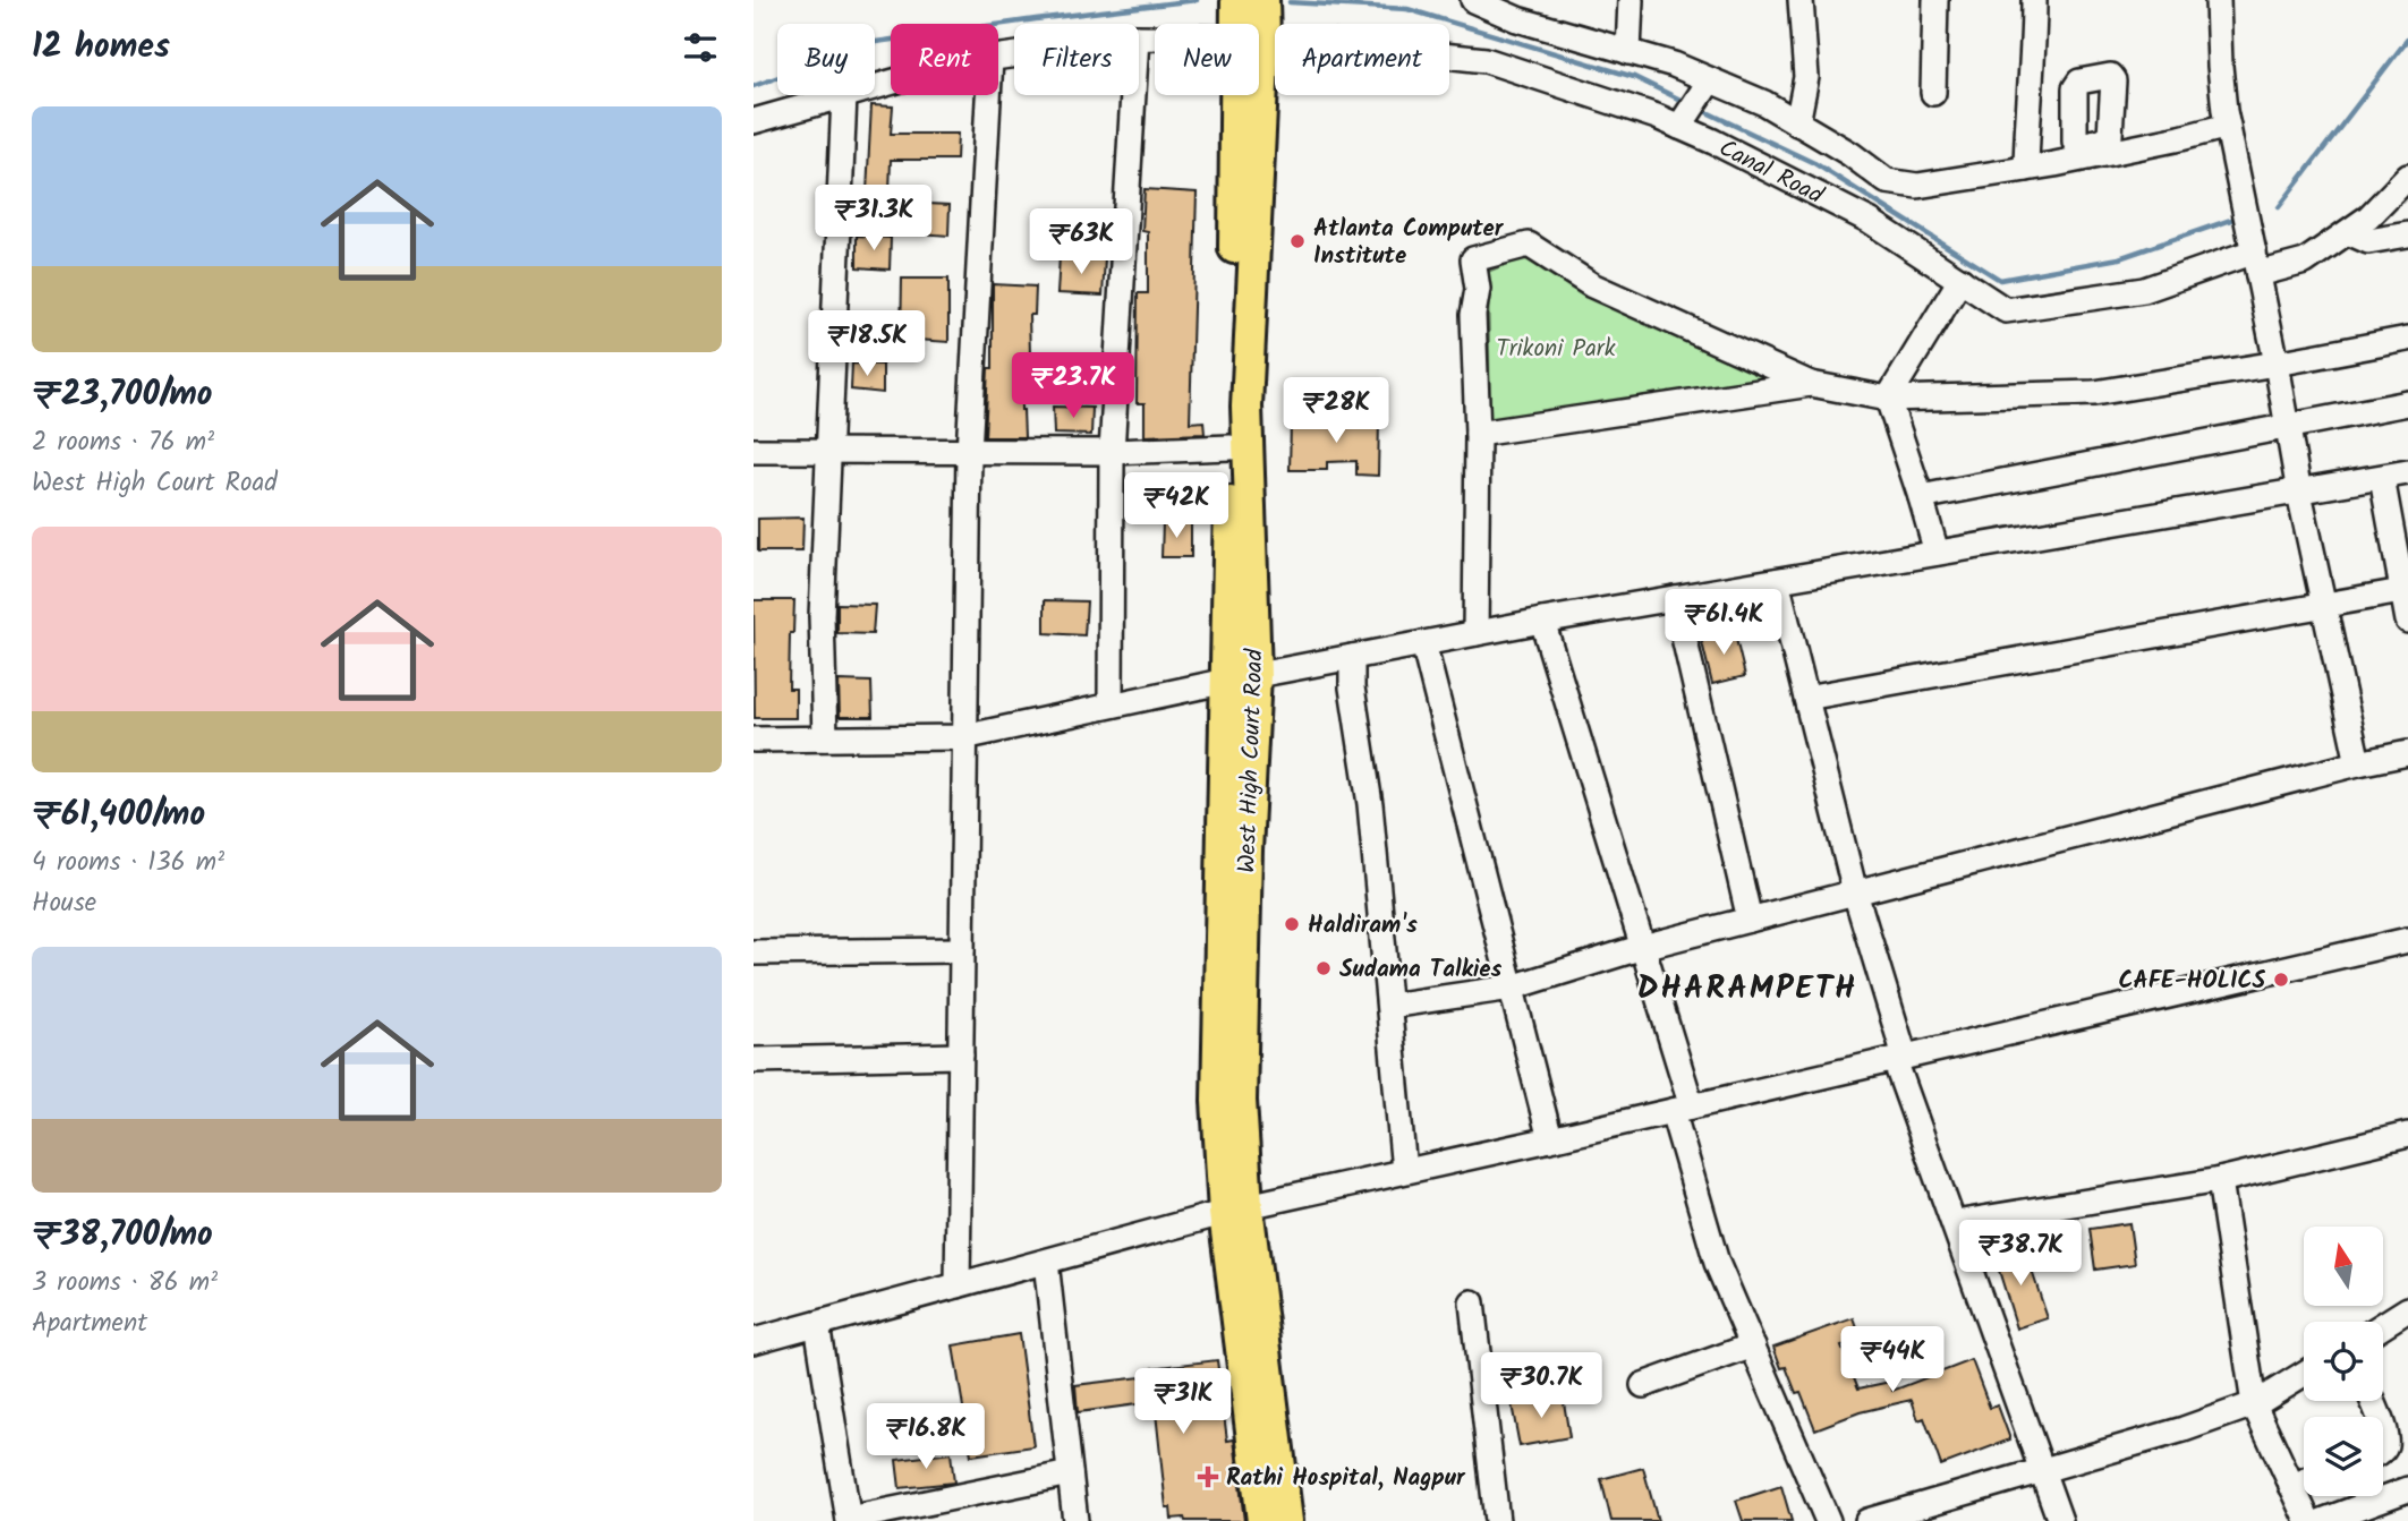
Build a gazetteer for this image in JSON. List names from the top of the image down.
{
  "streets": {
    "main road": ["West High Court Road"],
    "street": ["Canal Road"]
  },
  "districts": ["DHARAMPETH"],
  "parks": ["Trikoni Park"],
  "places": {
    "other": [
      "Atlanta Computer Institute",
      "Haldiram's",
      "Sudama Talkies",
      "CAFE-HOLICS"
    ],
    "health": ["Rathi Hospital, Nagpur"]
  },
  "north": "top",
  "page": {
    "heading": "12 homes",
    "chip": [
      "Buy",
      "Rent",
      "Filters",
      "New",
      "Apartment"
    ],
    "list": [
      {
        "name": "₹23,700/mo",
        "note": "2 rooms · 76 m² · West High Court Road"
      },
      {
        "name": "₹61,400/mo",
        "note": "4 rooms · 136 m² · House"
      },
      {
        "name": "₹38,700/mo",
        "note": "3 rooms · 86 m² · Apartment"
      }
    ],
    "price": [
      "₹31.3K",
      "₹63K",
      "₹18.5K",
      "₹23.7K",
      "₹28K",
      "₹42K",
      "₹61.4K",
      "₹38.7K",
      "₹44K",
      "₹30.7K",
      "₹31K",
      "₹16.8K"
    ]
  }
}
